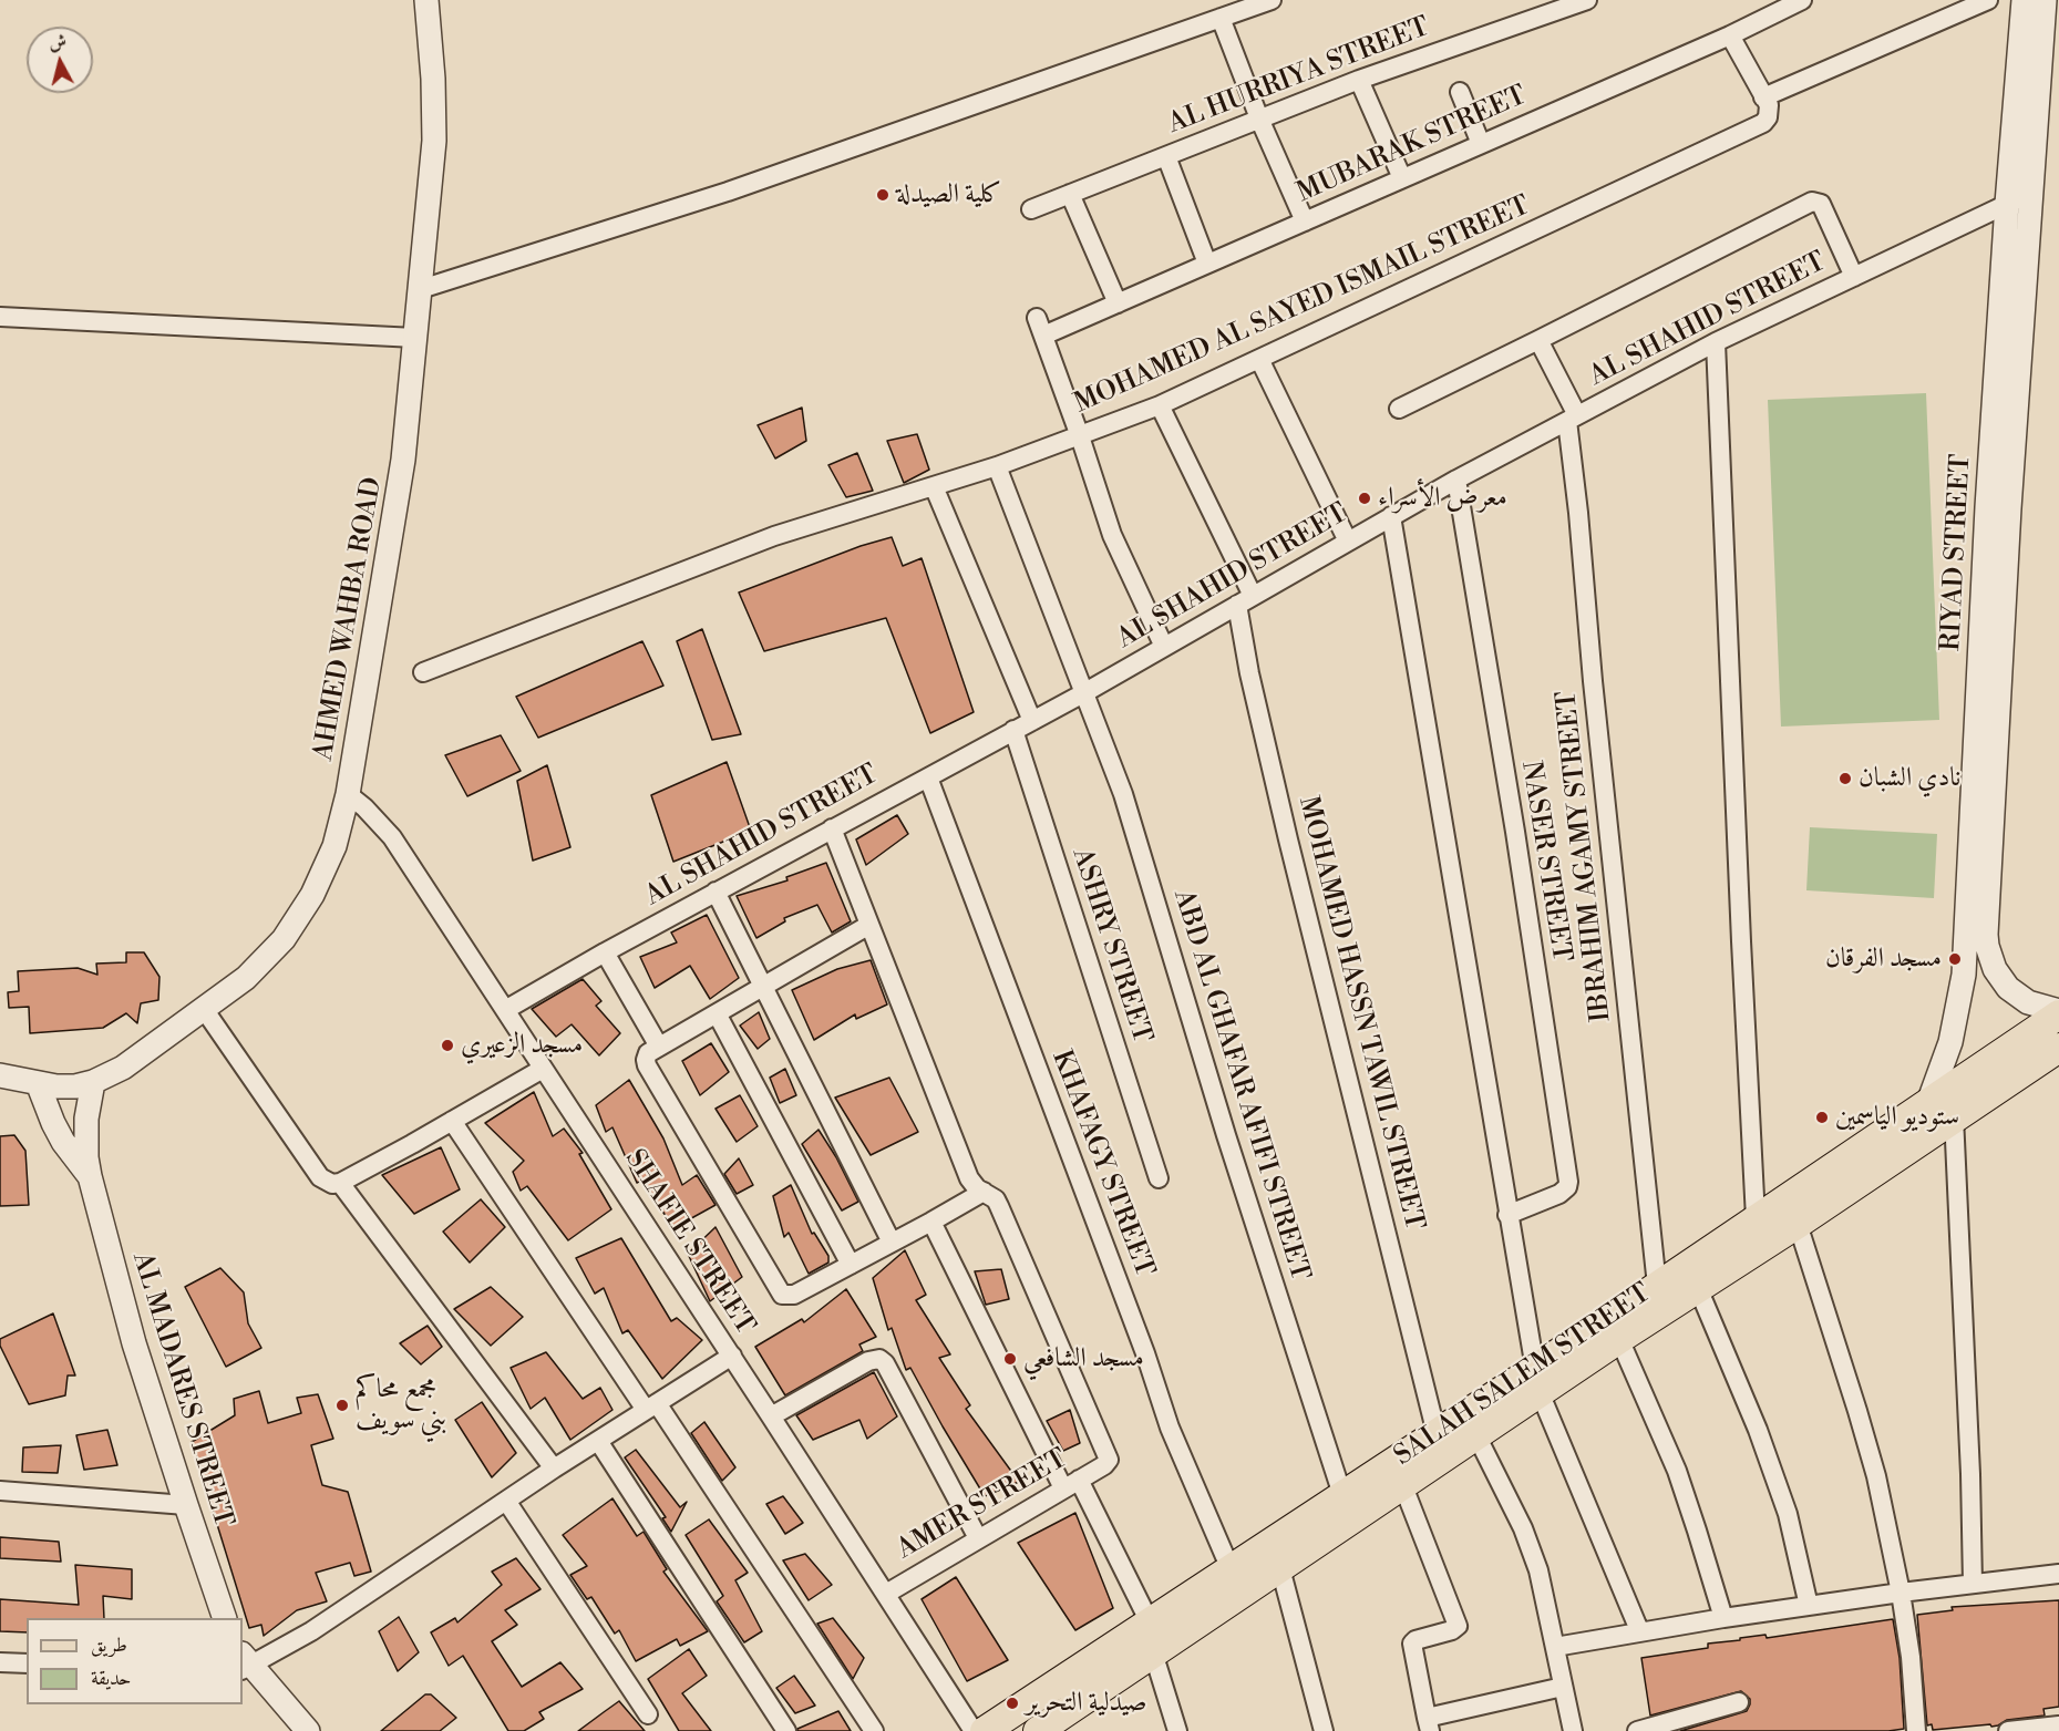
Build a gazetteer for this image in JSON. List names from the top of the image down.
{
  "streets": {
    "main road": ["SALAH SALEM STREET"],
    "street": [
      "AL HURRIYA STREET",
      "MUBARAK STREET",
      "MOHAMED AL SAYED ISMAIL STREET",
      "AL SHAHID STREET",
      "RIYAD STREET",
      "AHMED WAHBA ROAD",
      "IBRAHIM AGAMY STREET",
      "NASER STREET",
      "ASHRY STREET",
      "MOHAMED HASSN TAWIL STREET",
      "ABD AL GHAFAR AFIFI STREET",
      "KHAFAGY STREET",
      "SHAFIE STREET",
      "AL MADARES STREET",
      "AMER STREET"
    ]
  },
  "crossings": [
    ["MOHAMED AL SAYED ISMAIL STREET", "MOHAMED HASSN TAWIL STREET"],
    ["MOHAMED AL SAYED ISMAIL STREET", "ABD AL GHAFAR AFIFI STREET"],
    ["AL SHAHID STREET", "RIYAD STREET"],
    ["AL SHAHID STREET", "IBRAHIM AGAMY STREET"],
    ["AL SHAHID STREET", "NASER STREET"],
    ["AL SHAHID STREET", "ASHRY STREET"],
    ["AL SHAHID STREET", "MOHAMED HASSN TAWIL STREET"],
    ["AL SHAHID STREET", "ABD AL GHAFAR AFIFI STREET"],
    ["AL SHAHID STREET", "KHAFAGY STREET"],
    ["AL SHAHID STREET", "SHAFIE STREET"],
    ["RIYAD STREET", "SALAH SALEM STREET"],
    ["AHMED WAHBA ROAD", "SHAFIE STREET"],
    ["AHMED WAHBA ROAD", "AL MADARES STREET"],
    ["IBRAHIM AGAMY STREET", "SALAH SALEM STREET"],
    ["MOHAMED HASSN TAWIL STREET", "SALAH SALEM STREET"],
    ["ABD AL GHAFAR AFIFI STREET", "SALAH SALEM STREET"],
    ["KHAFAGY STREET", "SALAH SALEM STREET"],
    ["SHAFIE STREET", "AMER STREET"]
  ],
  "places": [
    "كلية الصيدلة",
    "معرض الأسراء",
    "نادي الشبان",
    "مسجد الفرقان",
    "مسجد الزعيري",
    "ستوديو الياسمين",
    "مسجد الشافعي",
    "مجمع محاكم بني سويف",
    "صيدلية التحرير"
  ],
  "legend": ["طريق", "حديقة"],
  "north": "top"
}
